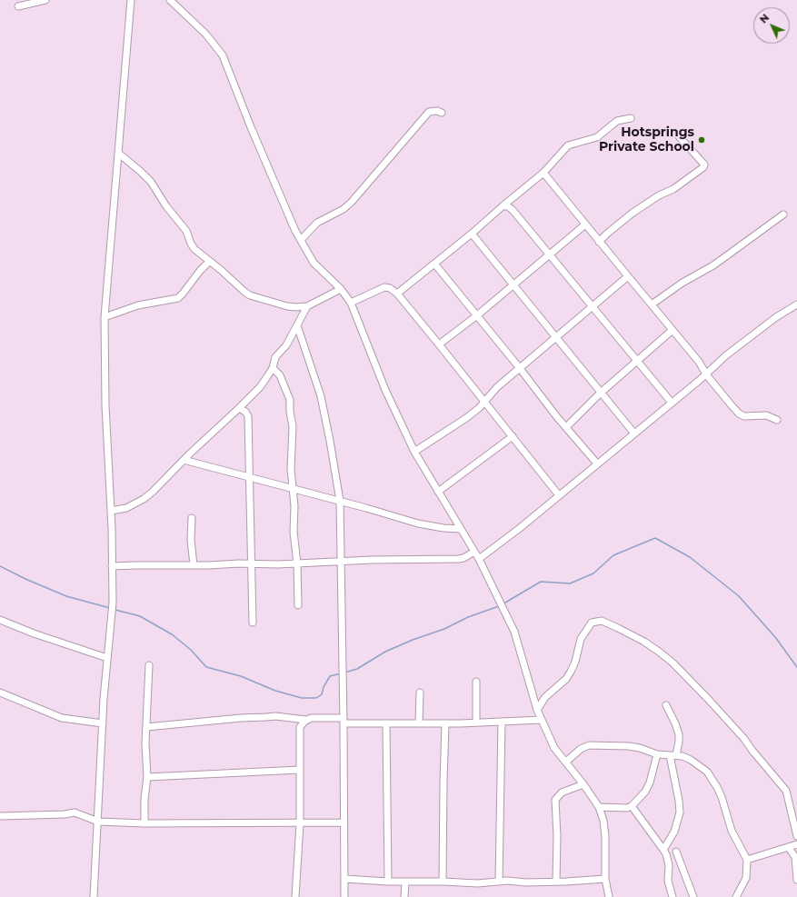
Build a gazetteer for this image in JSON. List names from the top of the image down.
{
  "places": ["Hotsprings Private School"],
  "north": "top left"
}
